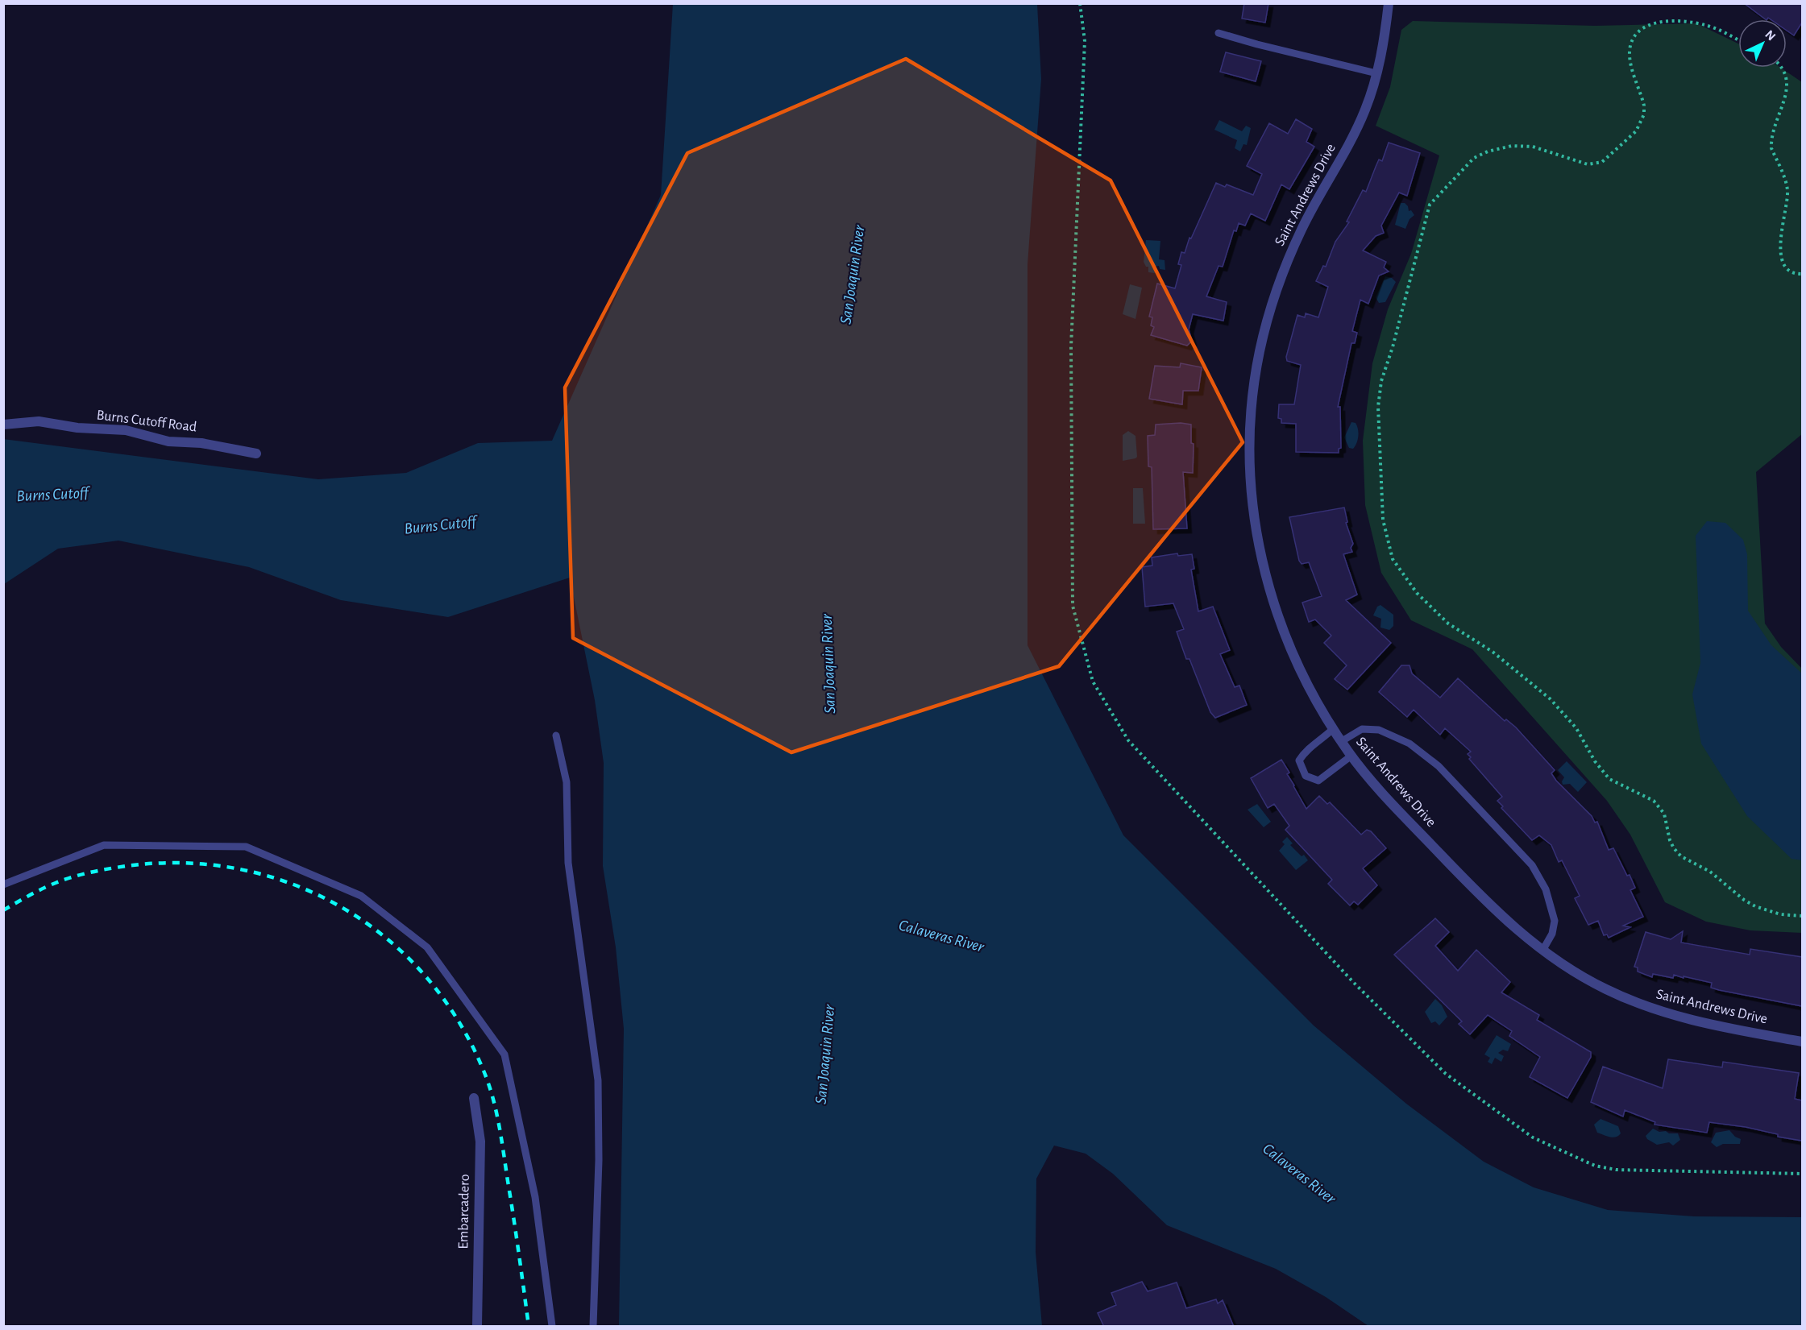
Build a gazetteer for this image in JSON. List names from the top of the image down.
{
  "streets": {
    "street": ["Saint Andrews Drive", "Burns Cutoff Road", "Embarcadero"]
  },
  "water": ["San Joaquin River", "Burns Cutoff", "Calaveras River"],
  "north": "top right"
}
